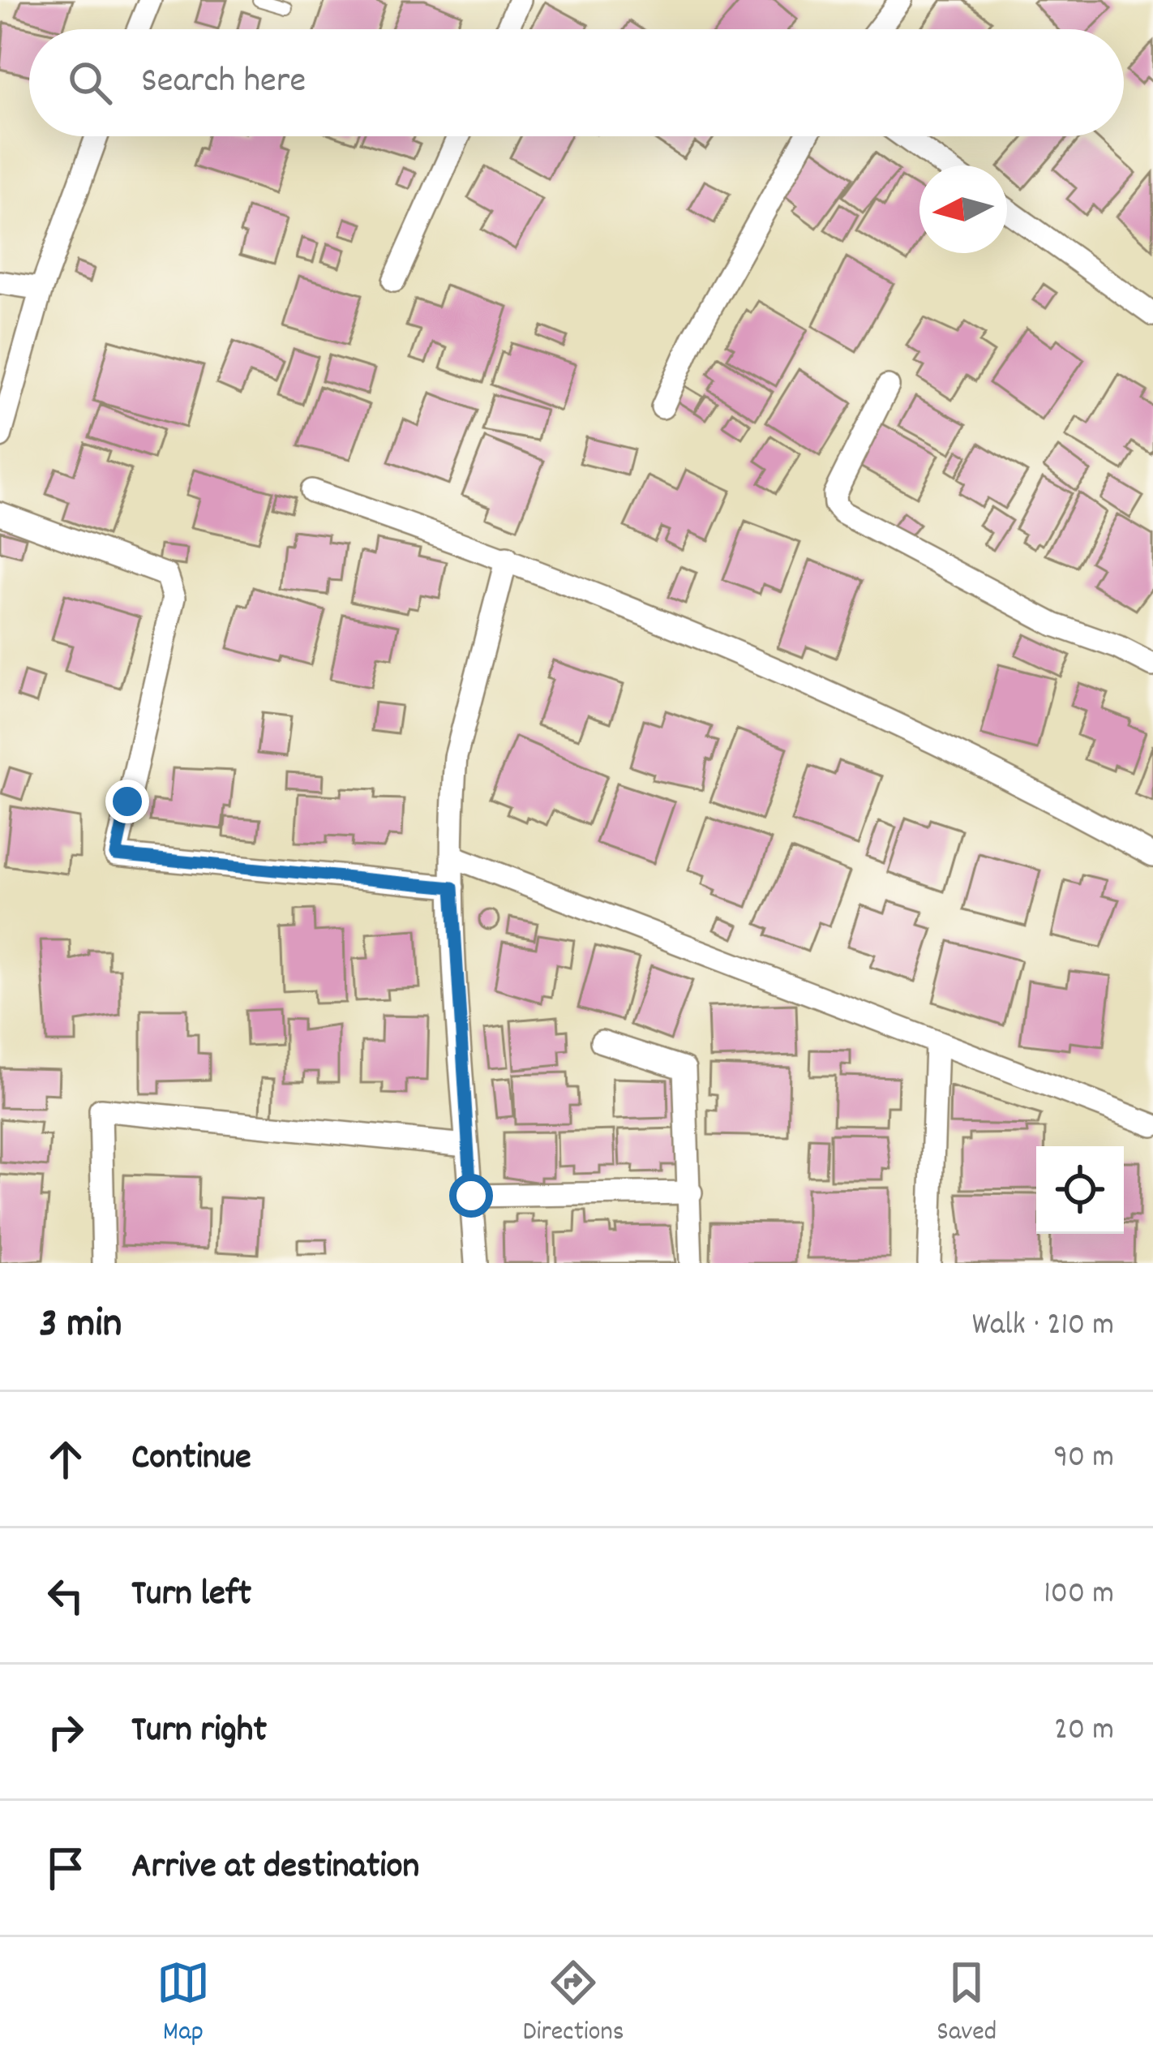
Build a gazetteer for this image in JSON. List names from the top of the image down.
{
  "north": "left",
  "page": {
    "search": "Search here",
    "heading": ["3 min", "Walk · 210 m"],
    "list": [
      ["Continue", "90 m"],
      ["Turn left", "100 m"],
      ["Turn right", "20 m"],
      "Arrive at destination"
    ],
    "nav": ["Map", "Directions", "Saved"]
  }
}
